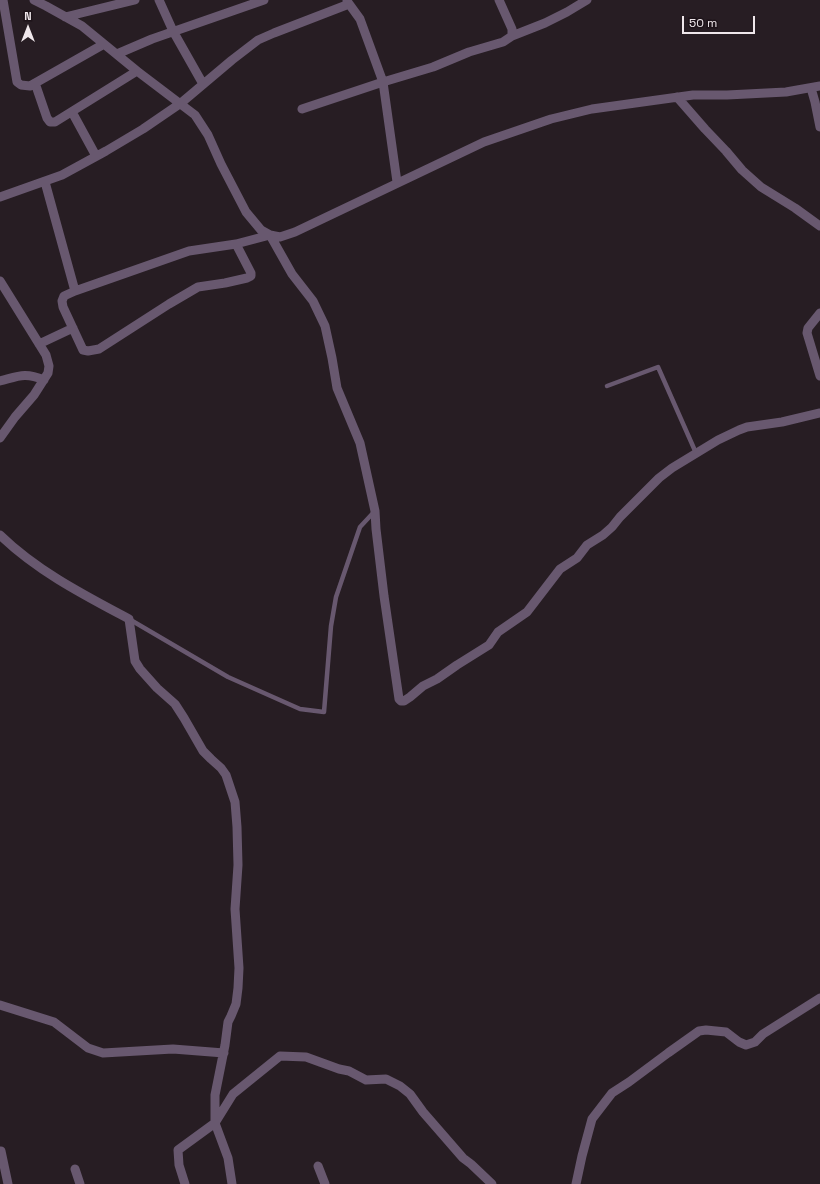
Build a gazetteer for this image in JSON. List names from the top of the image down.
{
  "scale_bar": "50 m",
  "north": "top"
}
